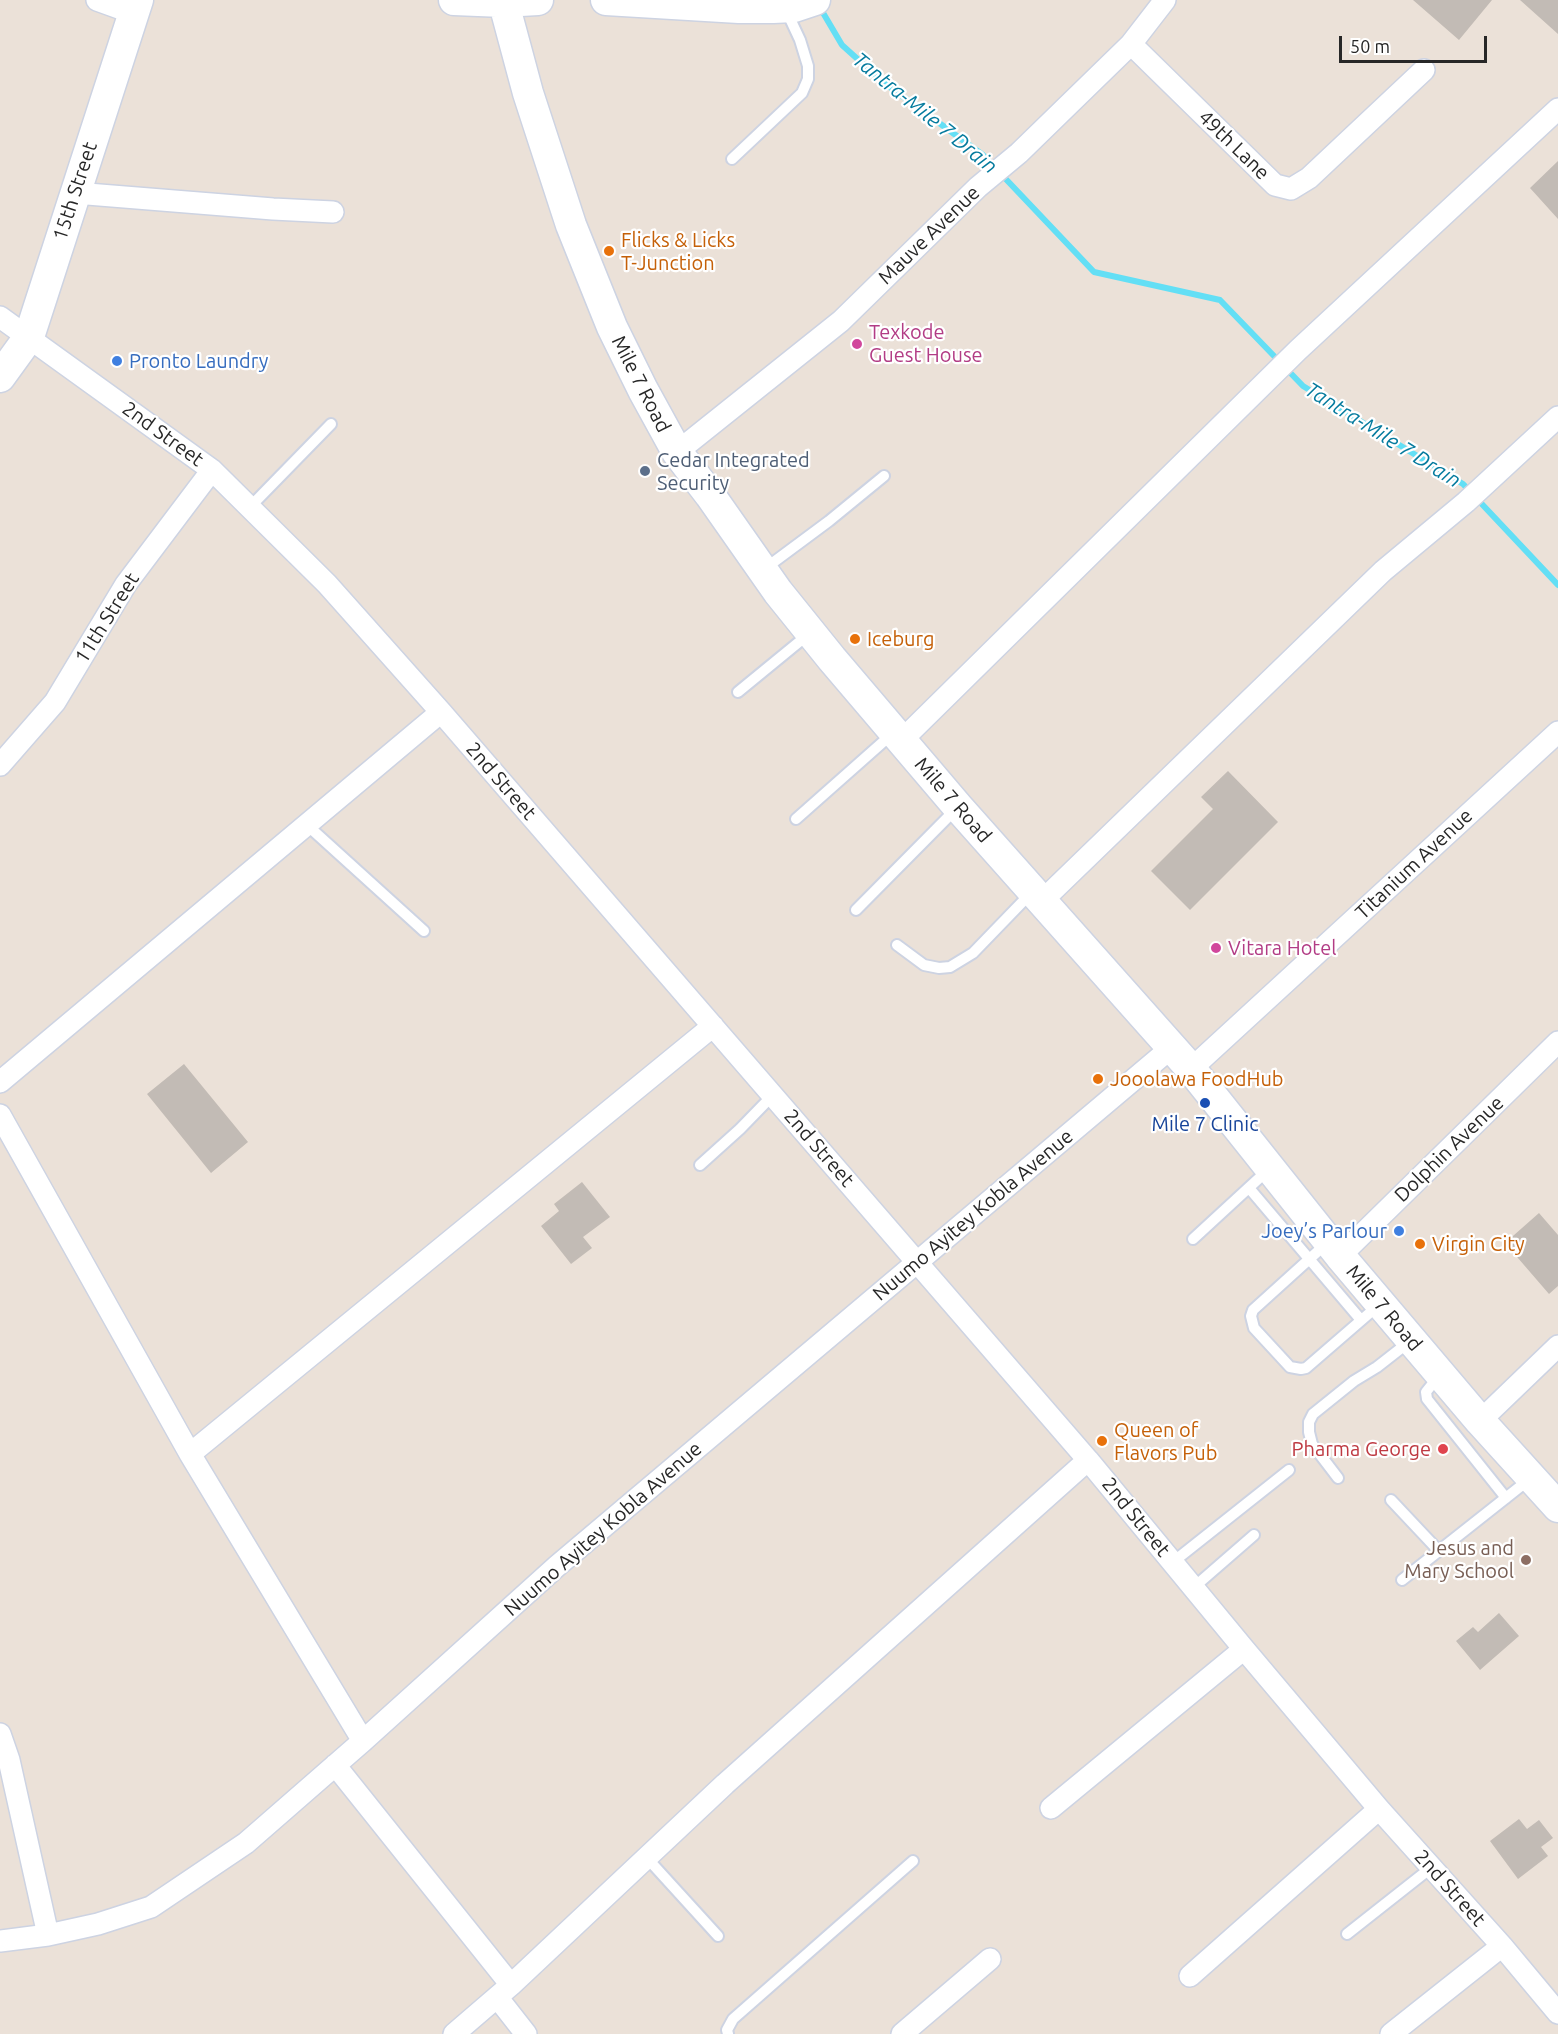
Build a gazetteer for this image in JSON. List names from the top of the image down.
{
  "streets": {
    "street": [
      "49th Lane",
      "15th Street",
      "Mauve Avenue",
      "Mile 7 Road",
      "2nd Street",
      "11th Street",
      "Titanium Avenue",
      "Dolphin Avenue",
      "Nuumo Ayitey Kobla Avenue"
    ]
  },
  "crossings": [
    ["49th Lane", "Mauve Avenue"],
    ["15th Street", "2nd Street"],
    ["Mauve Avenue", "Mile 7 Road"],
    ["Mile 7 Road", "Titanium Avenue"],
    ["Mile 7 Road", "Dolphin Avenue"],
    ["Mile 7 Road", "Nuumo Ayitey Kobla Avenue"],
    ["2nd Street", "11th Street"],
    ["2nd Street", "Nuumo Ayitey Kobla Avenue"]
  ],
  "water": ["Tantra-Mile 7 Drain"],
  "places": [
    "Flicks & Licks T-Junction",
    "Texkode Guest House",
    "Pronto Laundry",
    "Cedar Integrated Security",
    "Iceburg",
    "Vitara Hotel",
    "Jooolawa FoodHub",
    "Mile 7 Clinic",
    "Joey’s Parlour",
    "Virgin City",
    "Queen of Flavors Pub",
    "Pharma George",
    "Jesus and Mary School"
  ],
  "scale_bar": "50 m"
}
